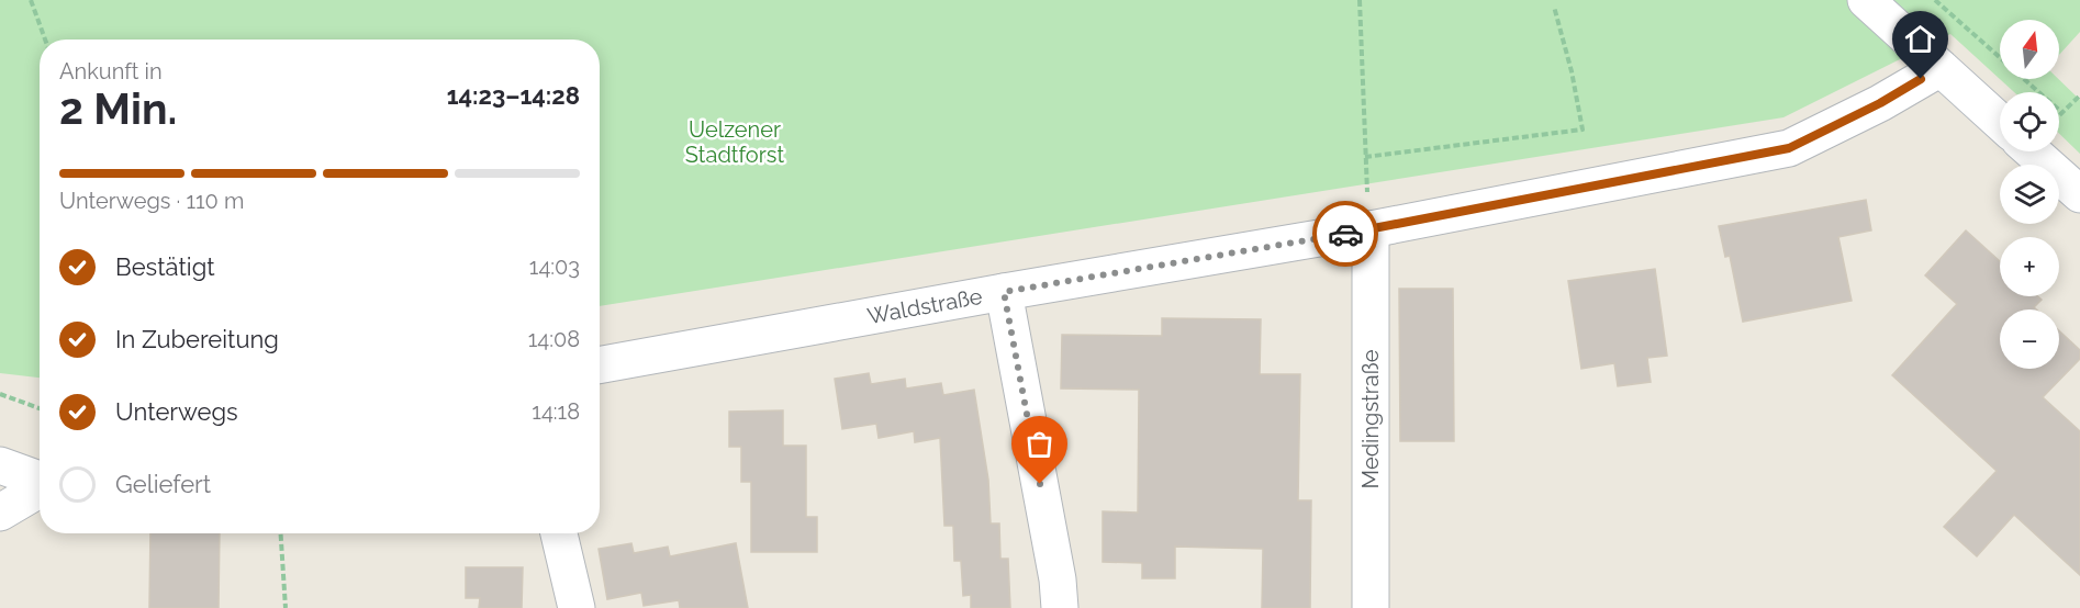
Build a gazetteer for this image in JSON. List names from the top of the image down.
{
  "streets": {
    "street": ["Waldstraße", "Medingstraße"]
  },
  "crossings": [
    ["Waldstraße", "Medingstraße"]
  ],
  "parks": ["Uelzener Stadtforst"],
  "north": "top",
  "page": {
    "map_buttons": ["+", "−"],
    "heading": ["2 Min.", "Ankunft in", "14:23–14:28"],
    "bar": "Unterwegs · 110 m",
    "list": [
      ["Bestätigt", "14:03"],
      ["In Zubereitung", "14:08"],
      ["Unterwegs", "14:18"],
      "Geliefert"
    ]
  }
}
